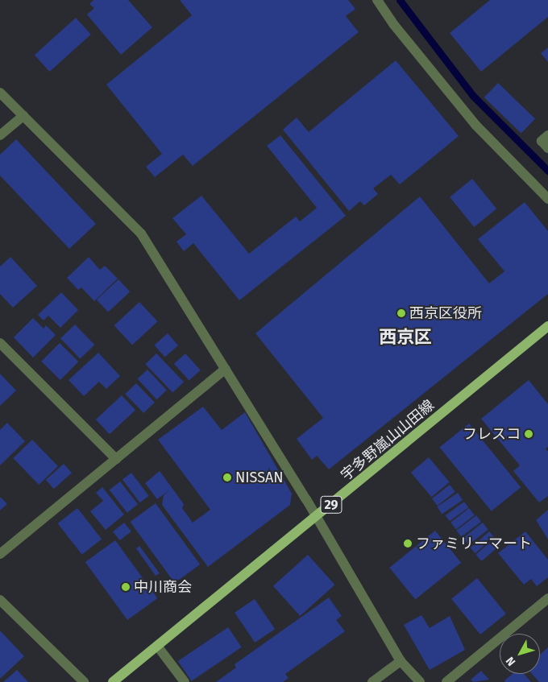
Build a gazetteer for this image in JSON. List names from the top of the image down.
{
  "streets": {
    "main road": ["宇多野嵐山山田線", "29"]
  },
  "districts": ["西京区"],
  "places": [
    "西京区役所",
    "フレスコ",
    "NISSAN",
    "ファミリーマート",
    "中川商会"
  ],
  "north": "bottom left"
}
